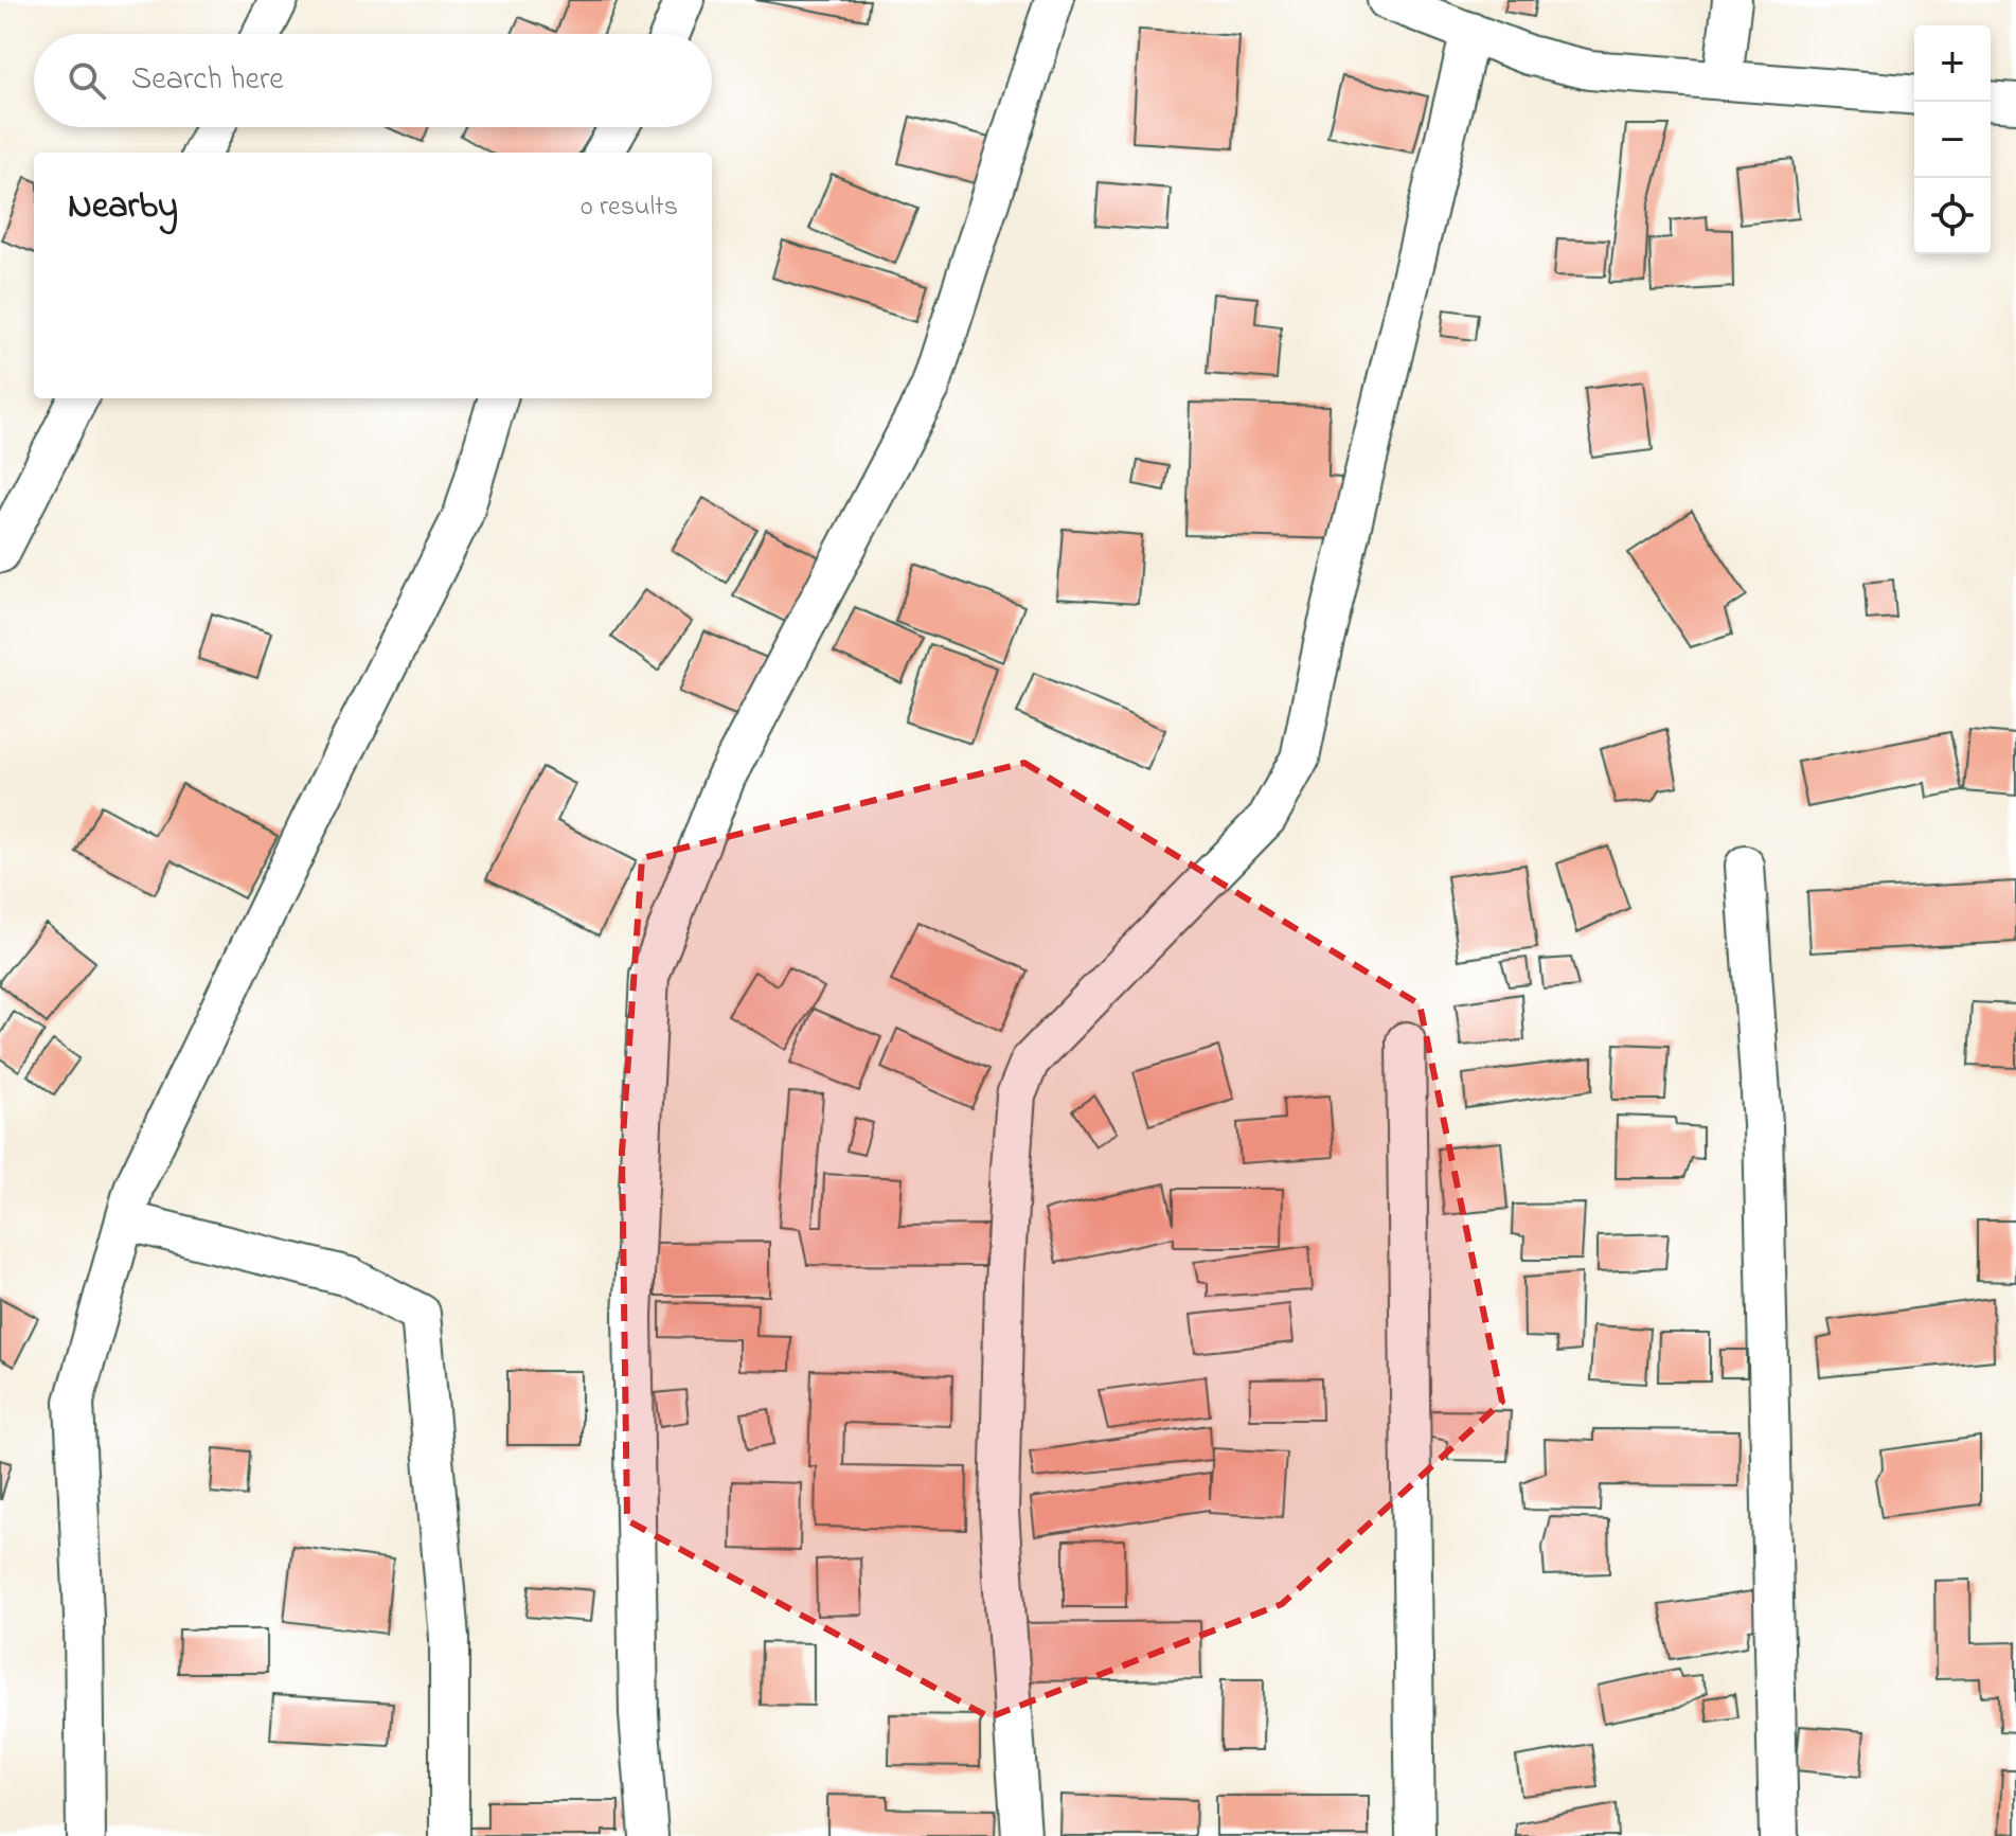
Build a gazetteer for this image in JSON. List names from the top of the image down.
{
  "page": {
    "map_buttons": ["+", "−"],
    "search": "Search here",
    "heading": ["Nearby", "0 results"]
  }
}
